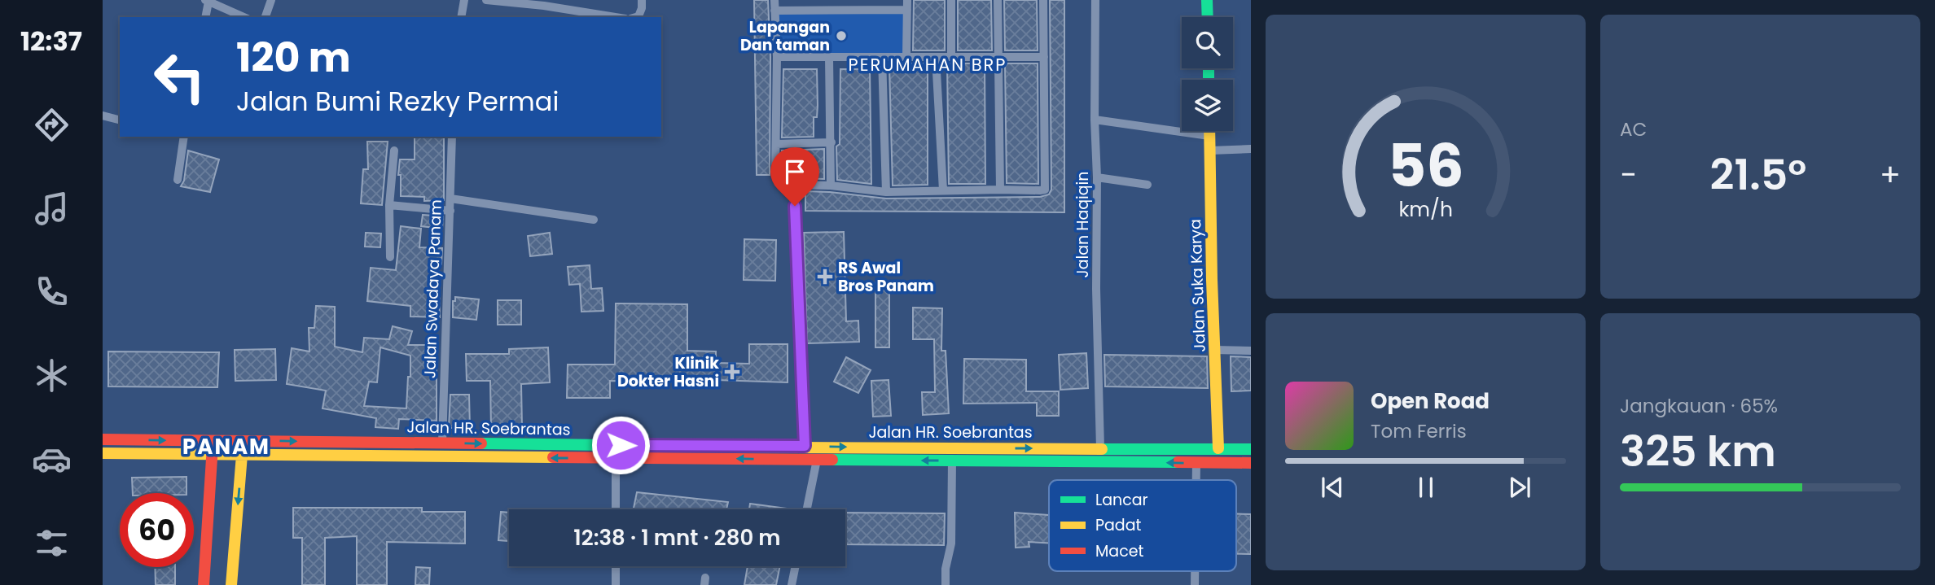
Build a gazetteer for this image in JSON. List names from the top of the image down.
{
  "streets": {
    "main road": ["Jalan Suka Karya", "Jalan HR. Soebrantas"],
    "street": ["Jalan Haqiqin", "Jalan Swadaya Panam"]
  },
  "crossings": [
    ["Jalan Haqiqin", "Jalan HR. Soebrantas"],
    ["Jalan Suka Karya", "Jalan HR. Soebrantas"],
    ["Jalan Swadaya Panam", "Jalan HR. Soebrantas"]
  ],
  "districts": ["PERUMAHAN BRP", "PANAM"],
  "places": {
    "other": ["Lapangan Dan taman"],
    "health": ["RS Awal Bros Panam", "Klinik Dokter Hasni"]
  },
  "legend": ["Lancar", "Padat", "Macet"],
  "page": {
    "tabs": "12:37",
    "tile": [
      "AC",
      ["Jangkauan · 65%", "325 km"]
    ],
    "turn": ["120 m", "Jalan Bumi Rezky Permai"],
    "heat": ["−", "21.5°", "+"],
    "song": ["Open Road", "Tom Ferris"],
    "limit": "60",
    "trip": "12:38 · 1 mnt · 280 m",
    "gauge": ["56", "km/h"]
  }
}
